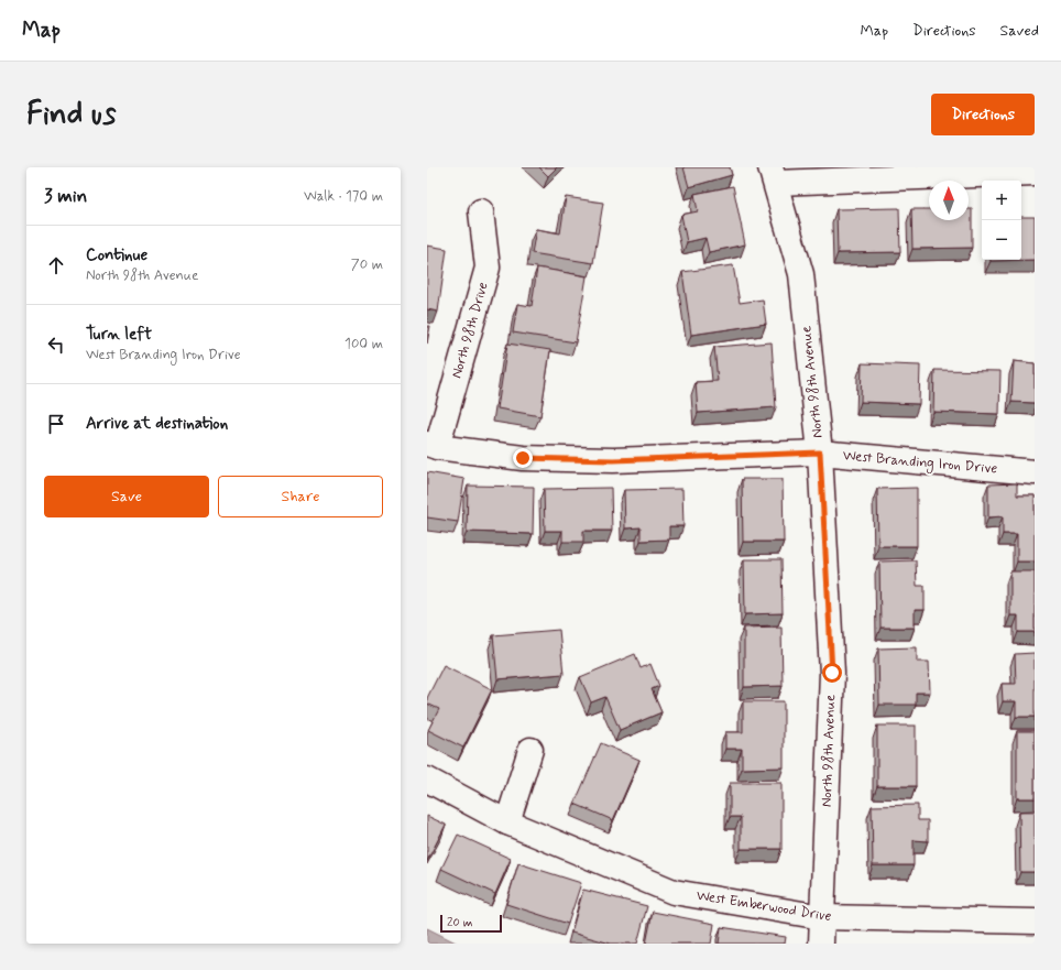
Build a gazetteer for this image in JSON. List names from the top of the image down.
{
  "streets": {
    "street": [
      "North 98th Drive",
      "North 98th Avenue",
      "West Branding Iron Drive",
      "West Emberwood Drive"
    ]
  },
  "crossings": [
    ["North 98th Drive", "West Branding Iron Drive"],
    ["North 98th Avenue", "West Branding Iron Drive"],
    ["North 98th Avenue", "West Emberwood Drive"]
  ],
  "scale_bar": "20 m",
  "north": "top",
  "page": {
    "header": "Map",
    "nav": ["Map", "Directions", "Saved"],
    "buttons": [
      "Directions",
      ["Save", "Share"]
    ],
    "title": "Find us",
    "heading": ["3 min", "Walk · 170 m"],
    "map_buttons": ["+", "−"],
    "list": [
      ["Continue", "North 98th Avenue", "70 m"],
      ["Turn left", "West Branding Iron Drive", "100 m"],
      "Arrive at destination"
    ],
    "scale": "20 m"
  }
}
